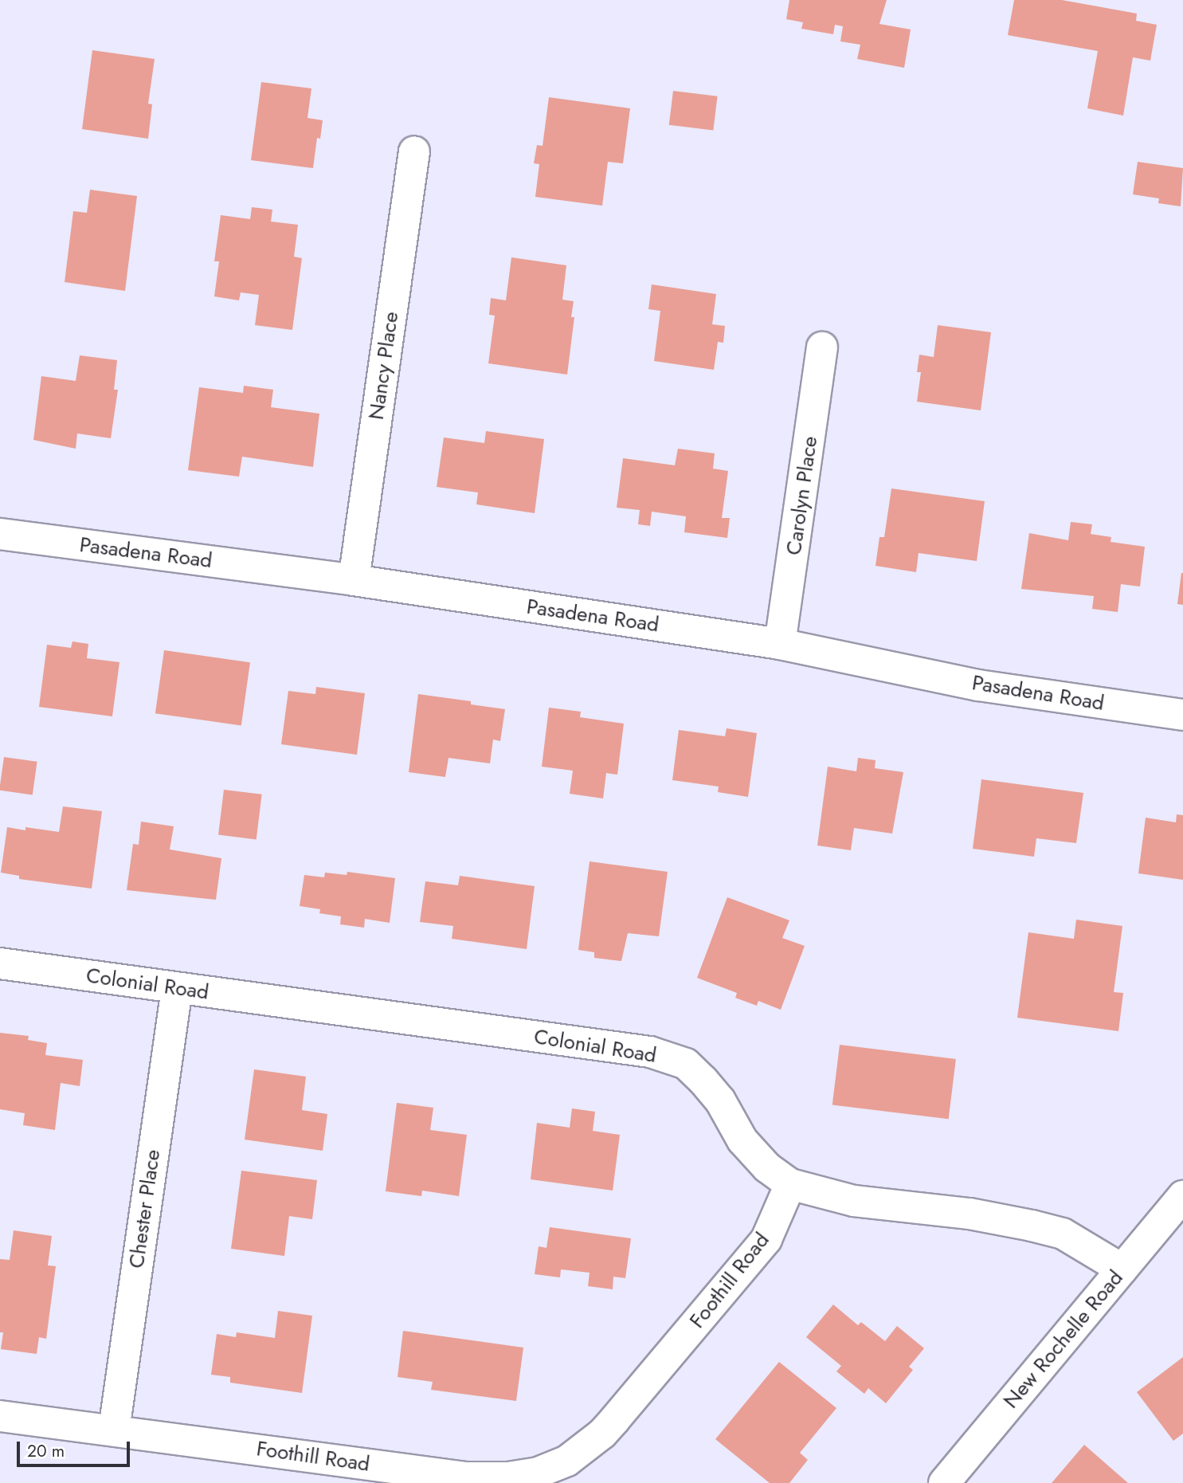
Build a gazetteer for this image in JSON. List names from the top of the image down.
{
  "streets": {
    "street": [
      "Nancy Place",
      "Carolyn Place",
      "Pasadena Road",
      "Colonial Road",
      "Chester Place",
      "Foothill Road",
      "New Rochelle Road"
    ]
  },
  "crossings": [
    ["Nancy Place", "Pasadena Road"],
    ["Carolyn Place", "Pasadena Road"],
    ["Colonial Road", "Chester Place"],
    ["Colonial Road", "Foothill Road"],
    ["Colonial Road", "New Rochelle Road"],
    ["Chester Place", "Foothill Road"]
  ],
  "scale_bar": "20 m"
}
